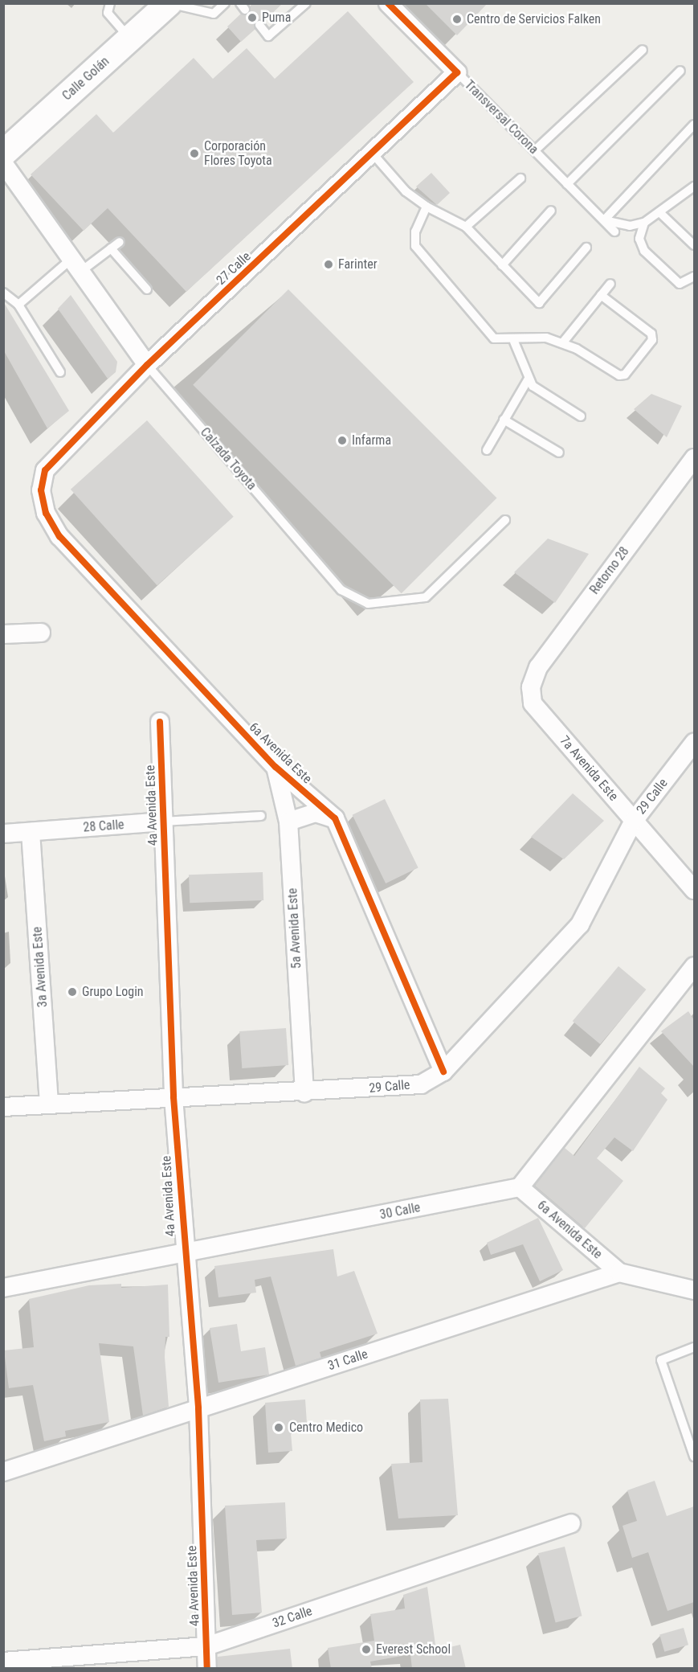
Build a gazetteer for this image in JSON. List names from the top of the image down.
{
  "streets": {
    "main road": ["Calle Golán"],
    "street": [
      "Transversal Corona",
      "27 Calle",
      "Calzada Toyota",
      "Retorno 28",
      "6a Avenida Este",
      "7a Avenida Este",
      "29 Calle",
      "4a Avenida Este",
      "28 Calle",
      "5a Avenida Este",
      "3a Avenida Este",
      "30 Calle",
      "31 Calle",
      "32 Calle"
    ]
  },
  "crossings": [
    ["Transversal Corona", "27 Calle"],
    ["27 Calle", "Calzada Toyota"],
    ["27 Calle", "6a Avenida Este"],
    ["Retorno 28", "7a Avenida Este"],
    ["6a Avenida Este", "29 Calle"],
    ["6a Avenida Este", "5a Avenida Este"],
    ["6a Avenida Este", "30 Calle"],
    ["6a Avenida Este", "31 Calle"],
    ["7a Avenida Este", "29 Calle"],
    ["29 Calle", "4a Avenida Este"],
    ["29 Calle", "5a Avenida Este"],
    ["29 Calle", "3a Avenida Este"],
    ["4a Avenida Este", "28 Calle"],
    ["4a Avenida Este", "30 Calle"],
    ["4a Avenida Este", "31 Calle"],
    ["4a Avenida Este", "32 Calle"],
    ["28 Calle", "3a Avenida Este"]
  ],
  "places": [
    "Puma",
    "Centro de Servicios Falken",
    "Corporación Flores Toyota",
    "Farinter",
    "Infarma",
    "Grupo Login",
    "Centro Medico",
    "Everest School"
  ]
}
